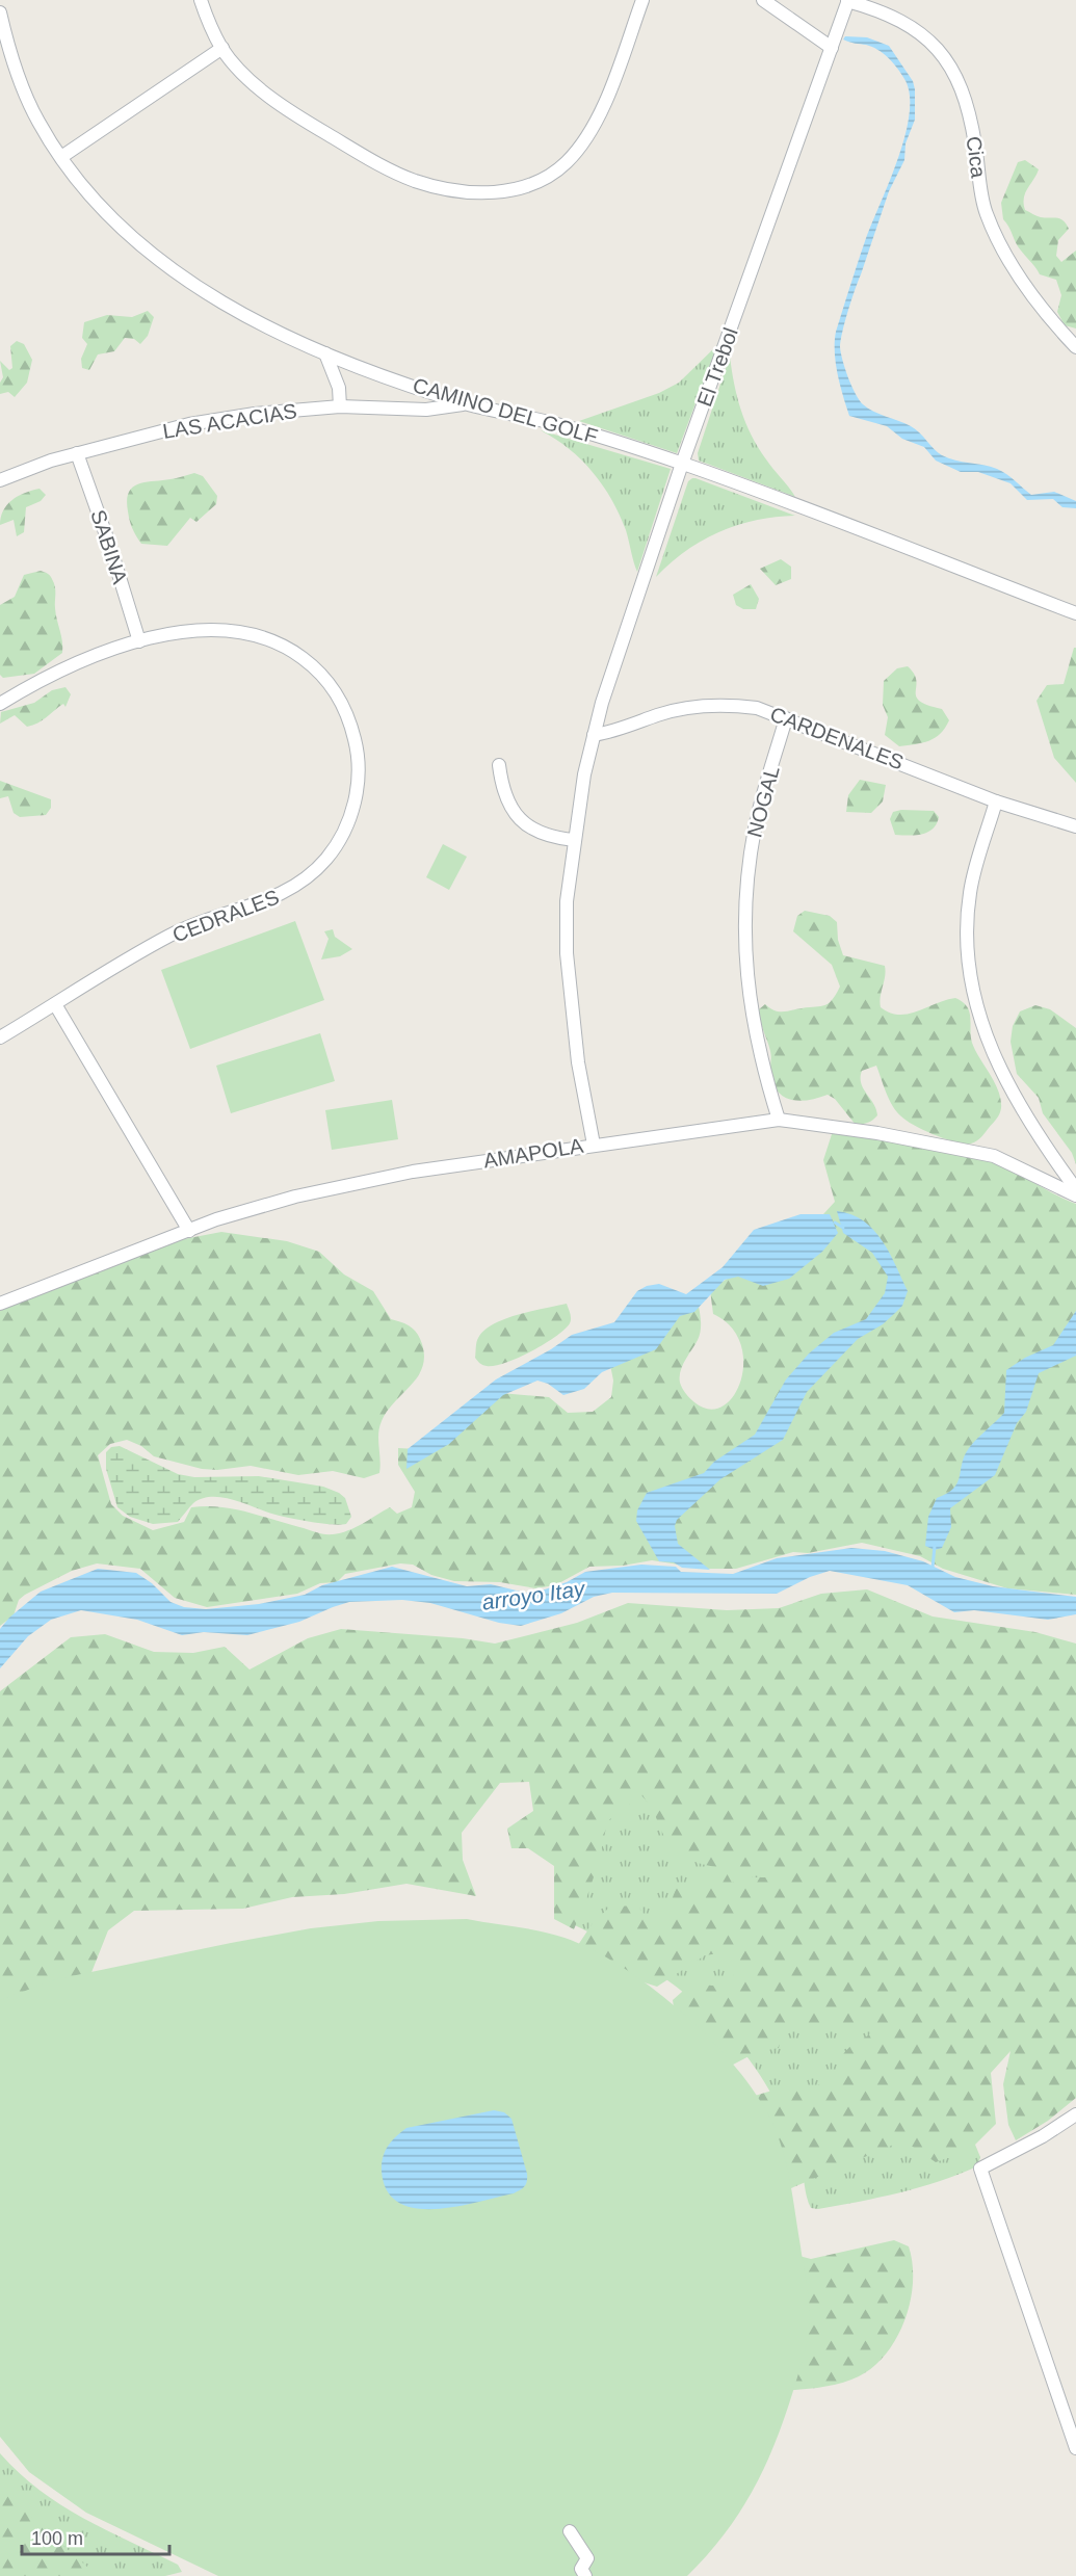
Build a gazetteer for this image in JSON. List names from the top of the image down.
{
  "streets": {
    "street": [
      "Cica",
      "El Trebol",
      "CAMINO DEL GOLF",
      "LAS ACACIAS",
      "SABINA",
      "CARDENALES",
      "NOGAL",
      "CEDRALES",
      "AMAPOLA"
    ]
  },
  "crossings": [
    ["Cica", "El Trebol"],
    ["El Trebol", "CAMINO DEL GOLF"],
    ["El Trebol", "CARDENALES"],
    ["El Trebol", "AMAPOLA"],
    ["CAMINO DEL GOLF", "LAS ACACIAS"],
    ["LAS ACACIAS", "SABINA"],
    ["SABINA", "CEDRALES"],
    ["CARDENALES", "NOGAL"],
    ["NOGAL", "AMAPOLA"]
  ],
  "water": ["arroyo Itay"],
  "scale_bar": "100 m"
}
